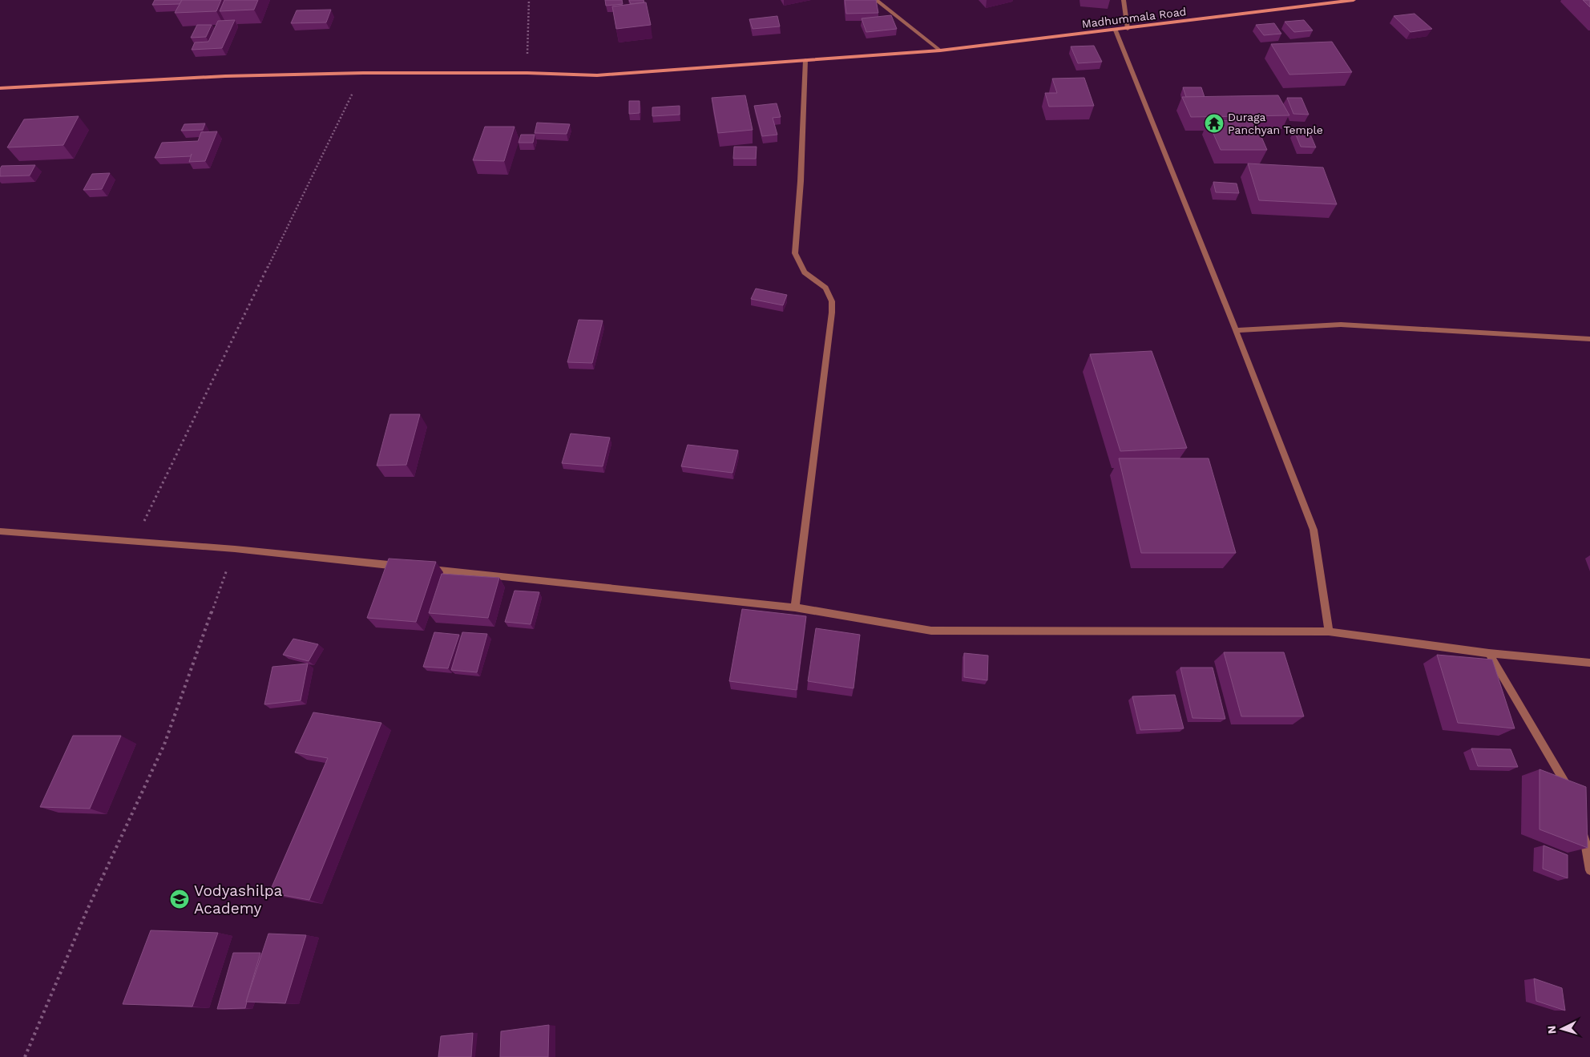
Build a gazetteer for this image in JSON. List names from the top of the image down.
{
  "streets": {
    "street": ["Madhummala Road"]
  },
  "places": {
    "temple": ["Duraga Panchyan Temple"],
    "school or university": ["Vodyashilpa Academy"]
  },
  "north": "left"
}
